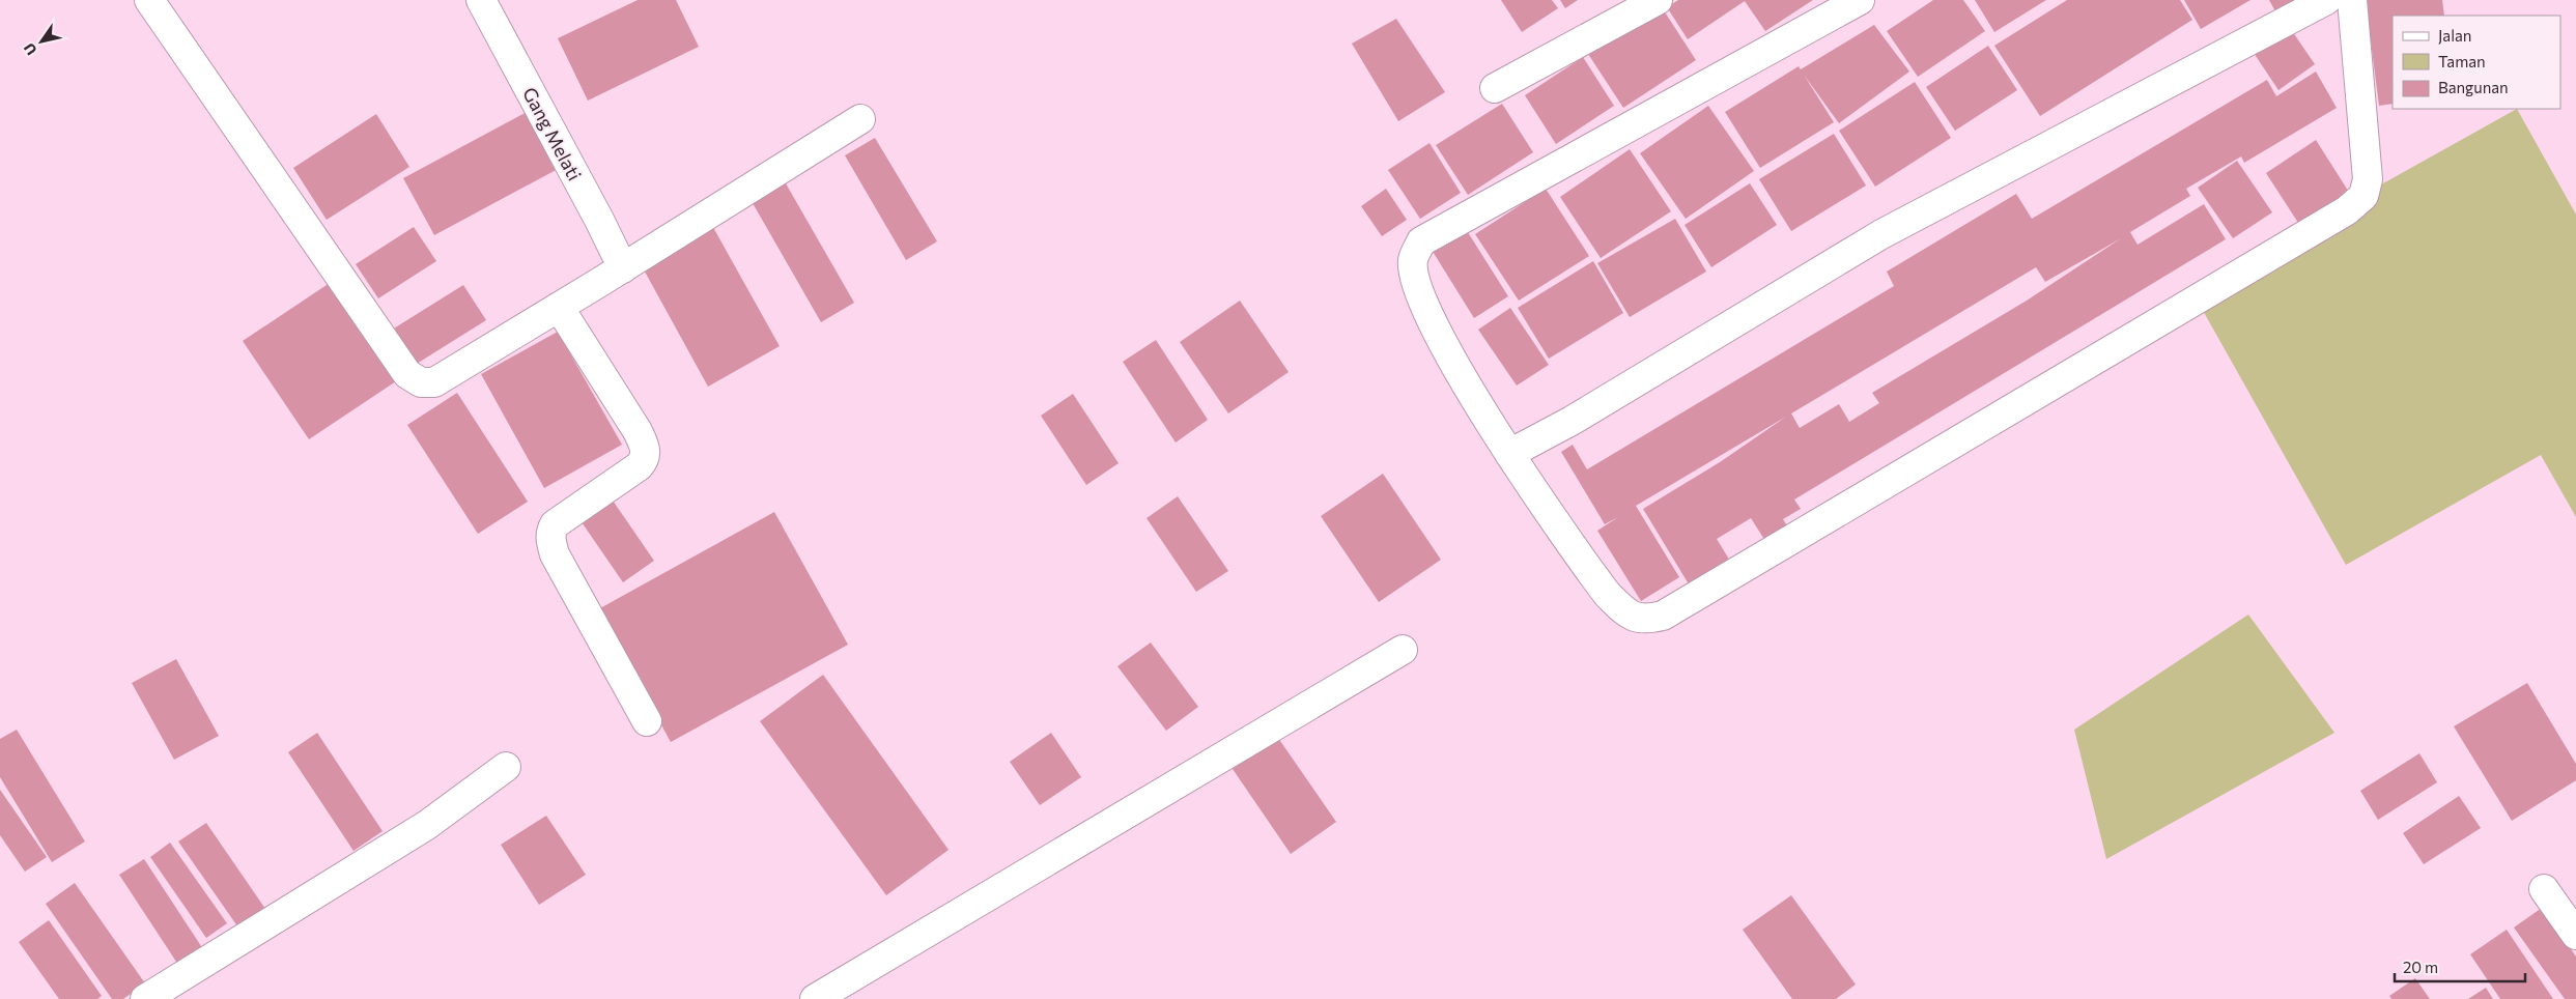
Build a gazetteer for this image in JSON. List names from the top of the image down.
{
  "streets": {
    "street": ["Gang Melati"]
  },
  "legend": ["Jalan", "Taman", "Bangunan"],
  "scale_bar": "20 m",
  "north": "bottom left"
}
